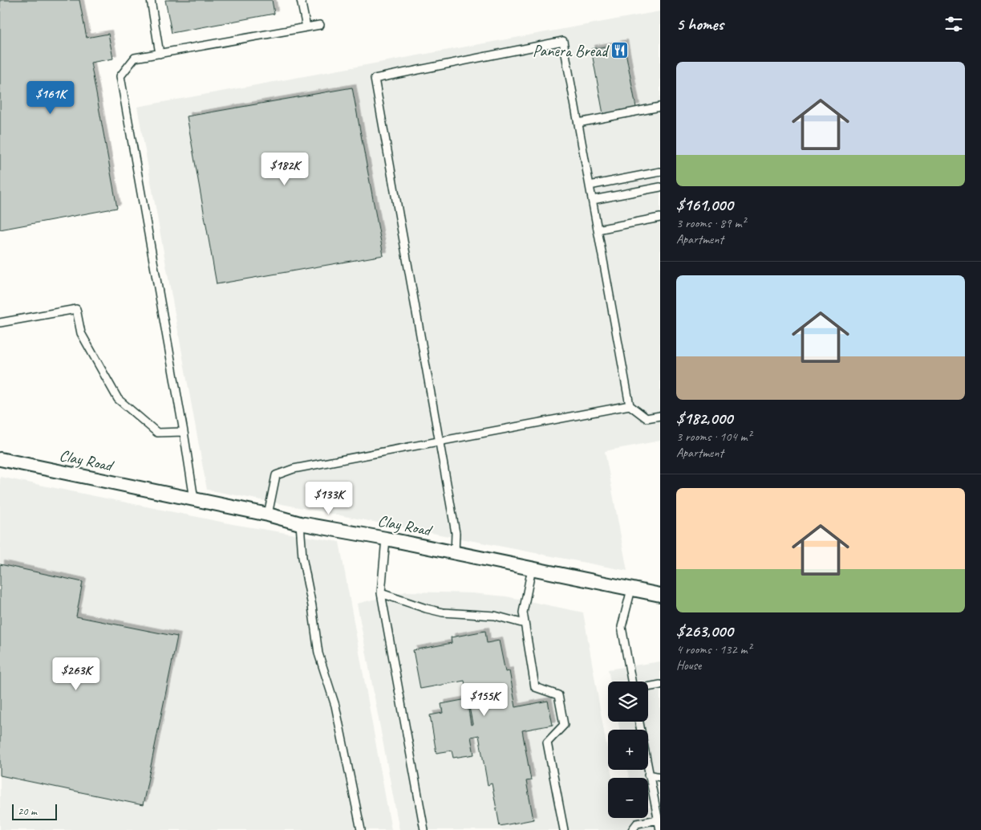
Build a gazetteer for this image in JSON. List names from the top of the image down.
{
  "streets": {
    "street": ["Clay Road"]
  },
  "places": {
    "restaurant": ["Panera Bread"]
  },
  "scale_bar": "20 m",
  "page": {
    "heading": "5 homes",
    "list": [
      {
        "name": "$161,000",
        "note": "3 rooms · 89 m² · Apartment"
      },
      {
        "name": "$182,000",
        "note": "3 rooms · 104 m² · Apartment"
      },
      {
        "name": "$263,000",
        "note": "4 rooms · 132 m² · House"
      }
    ],
    "price": [
      "$161K",
      "$182K",
      "$133K",
      "$263K",
      "$155K"
    ],
    "map_buttons": ["+", "−"],
    "scale": "20 m"
  }
}
